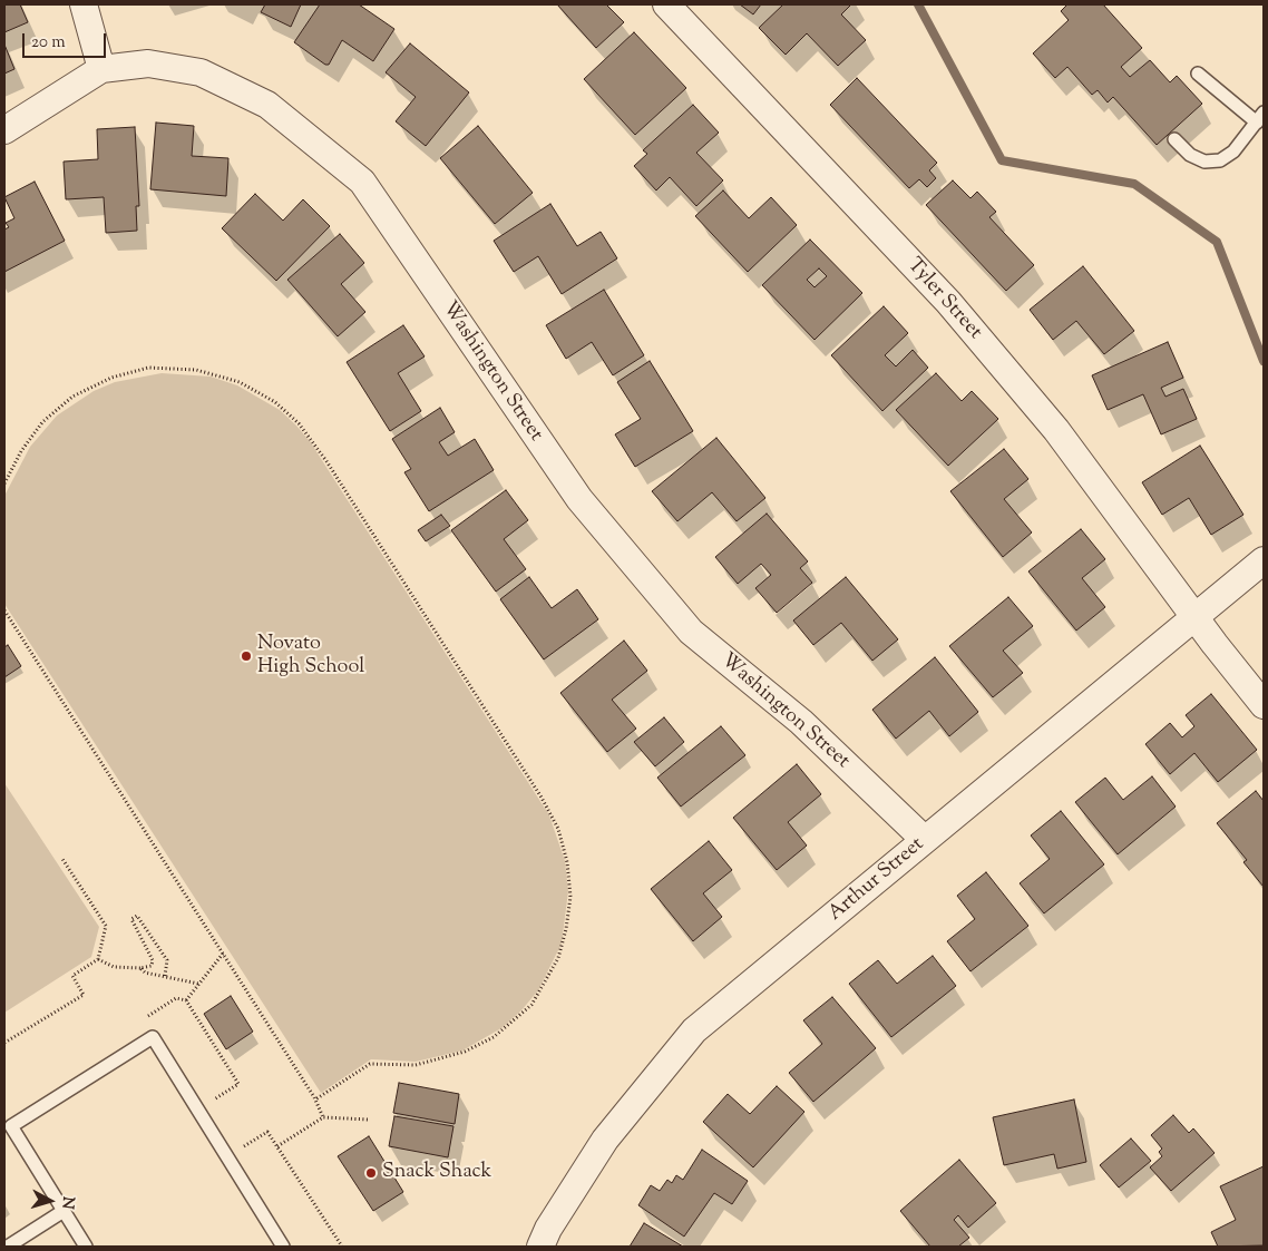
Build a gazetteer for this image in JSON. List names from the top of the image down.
{
  "streets": {
    "street": ["Tyler Street", "Washington Street", "Arthur Street"]
  },
  "crossings": [
    ["Tyler Street", "Arthur Street"],
    ["Washington Street", "Arthur Street"]
  ],
  "places": ["Novato High School", "Snack Shack"],
  "scale_bar": "20 m",
  "north": "right"
}
